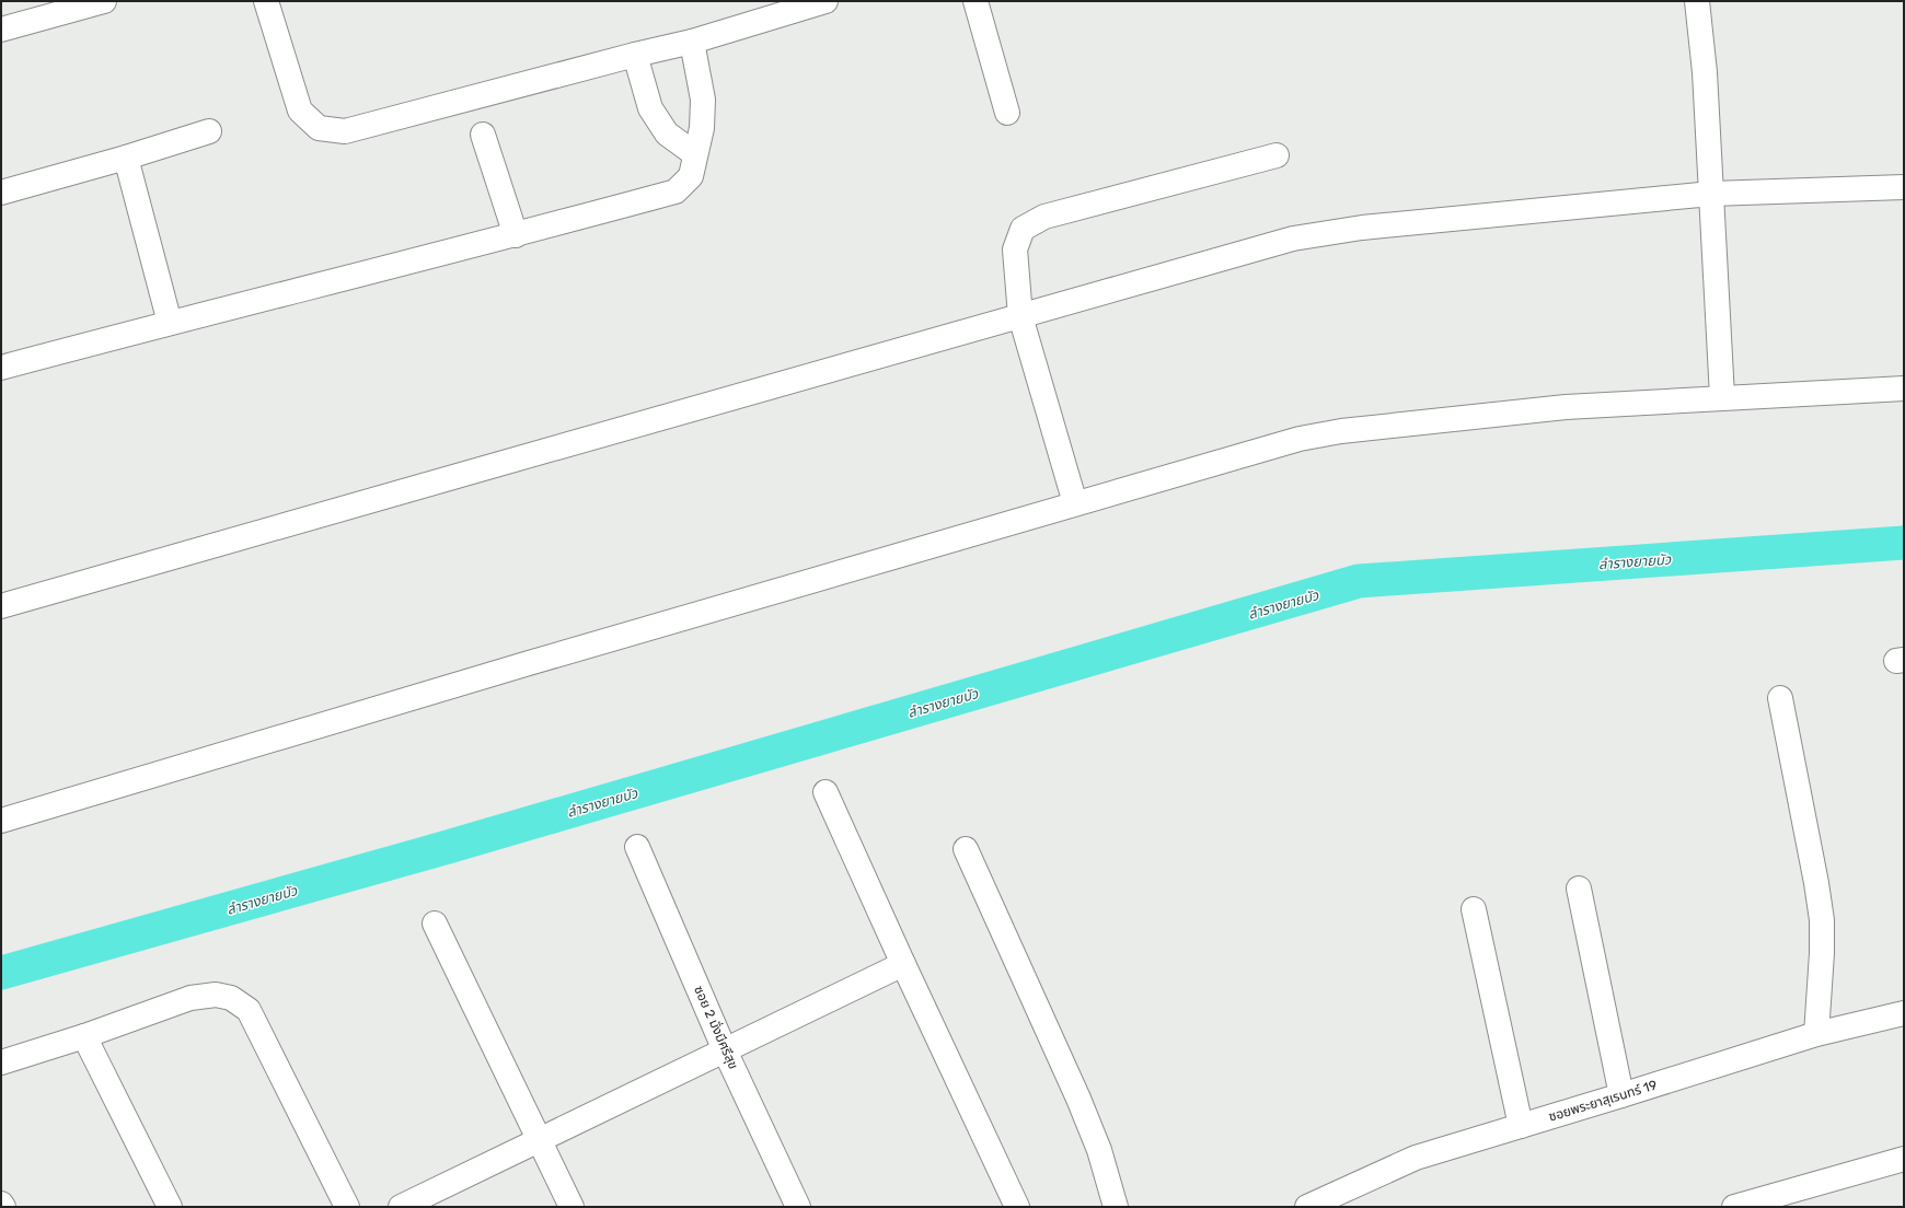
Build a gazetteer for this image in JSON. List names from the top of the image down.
{
  "streets": {
    "street": ["ซอย 2 มั่งมีศรีสุข", "ซอยพระยาสุเรนทร์ 19"]
  },
  "water": ["ลำรางยายบัว"]
}
